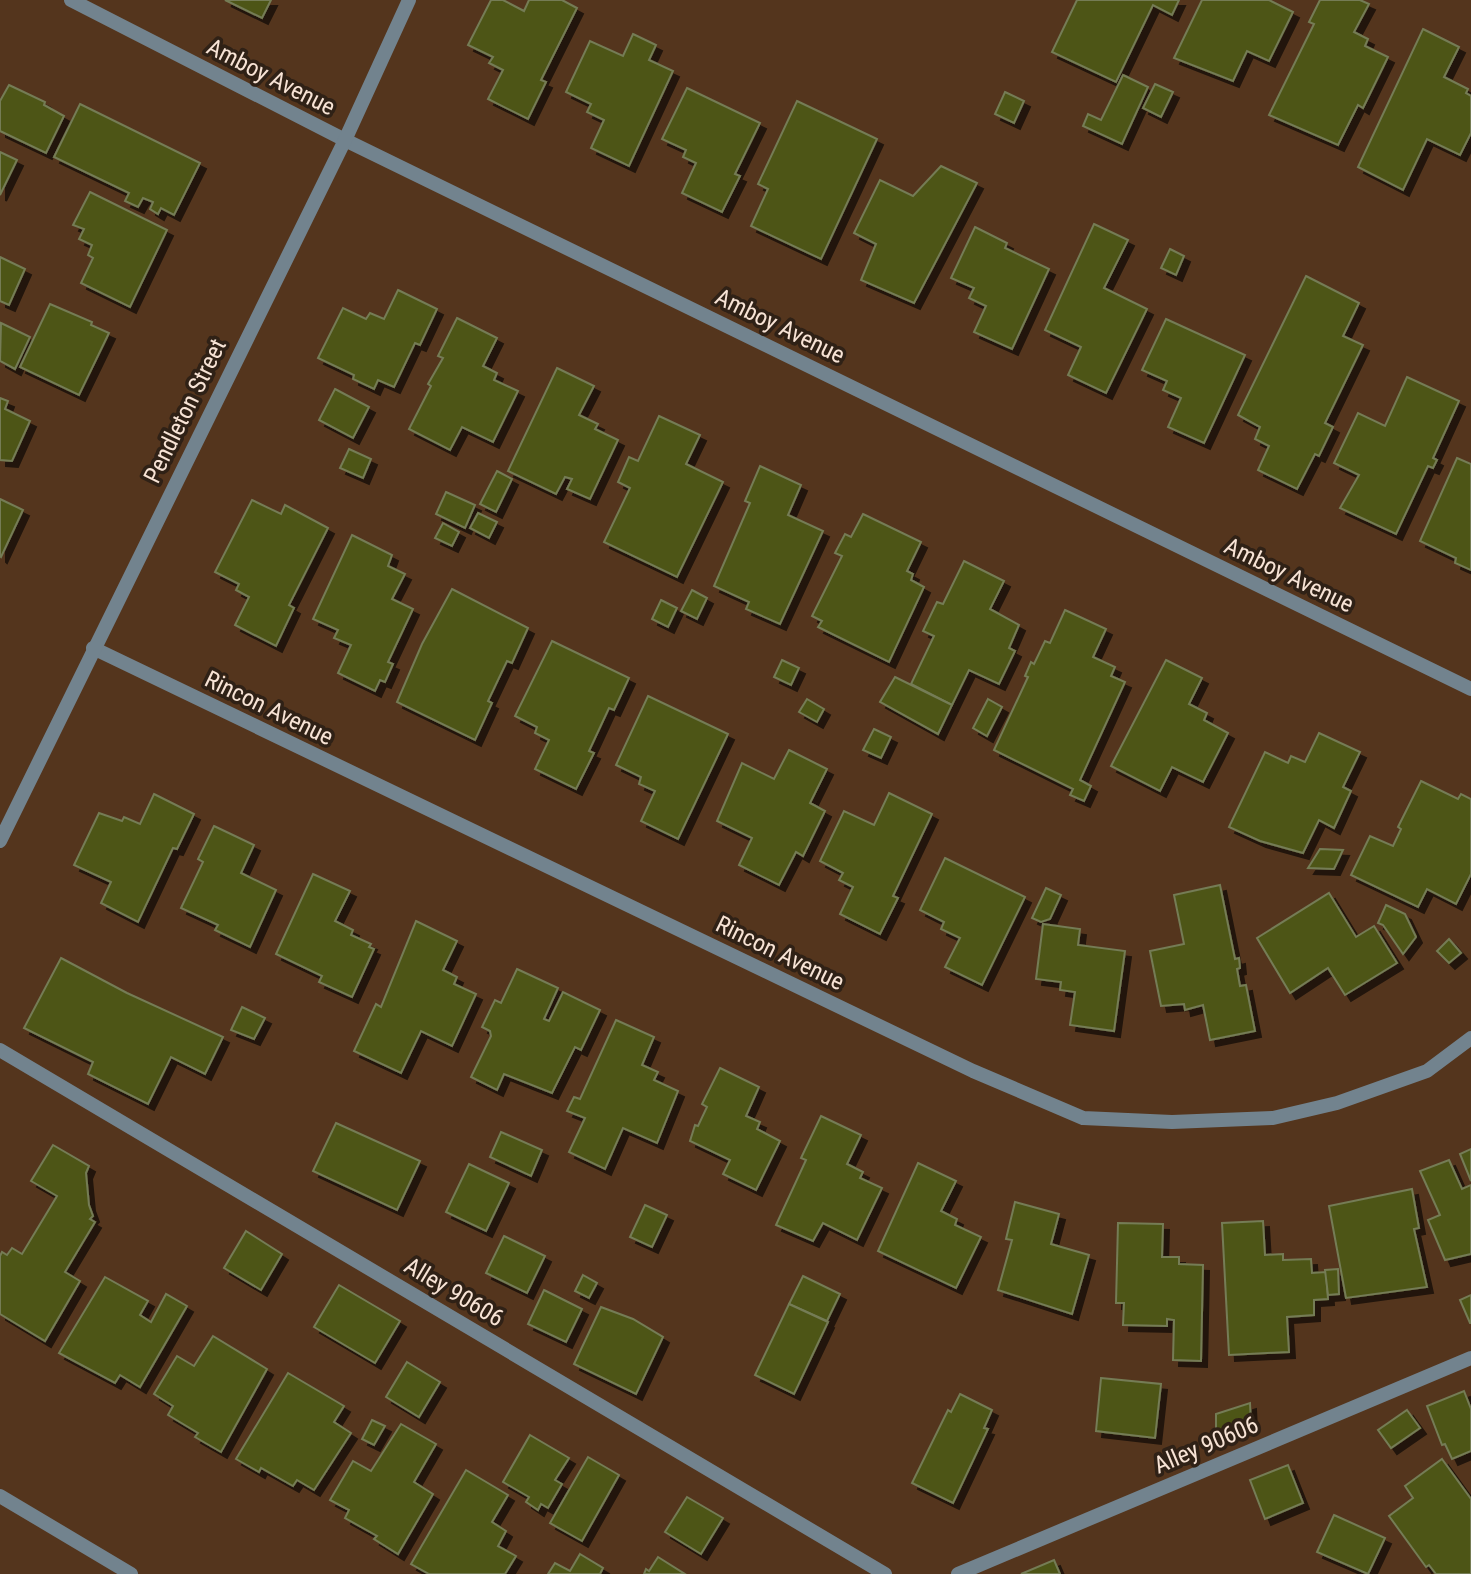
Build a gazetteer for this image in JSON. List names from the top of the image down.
{
  "streets": {
    "street": [
      "Amboy Avenue",
      "Pendleton Street",
      "Rincon Avenue",
      "Alley 90606"
    ]
  },
  "crossings": [
    ["Amboy Avenue", "Pendleton Street"],
    ["Pendleton Street", "Rincon Avenue"]
  ]
}
